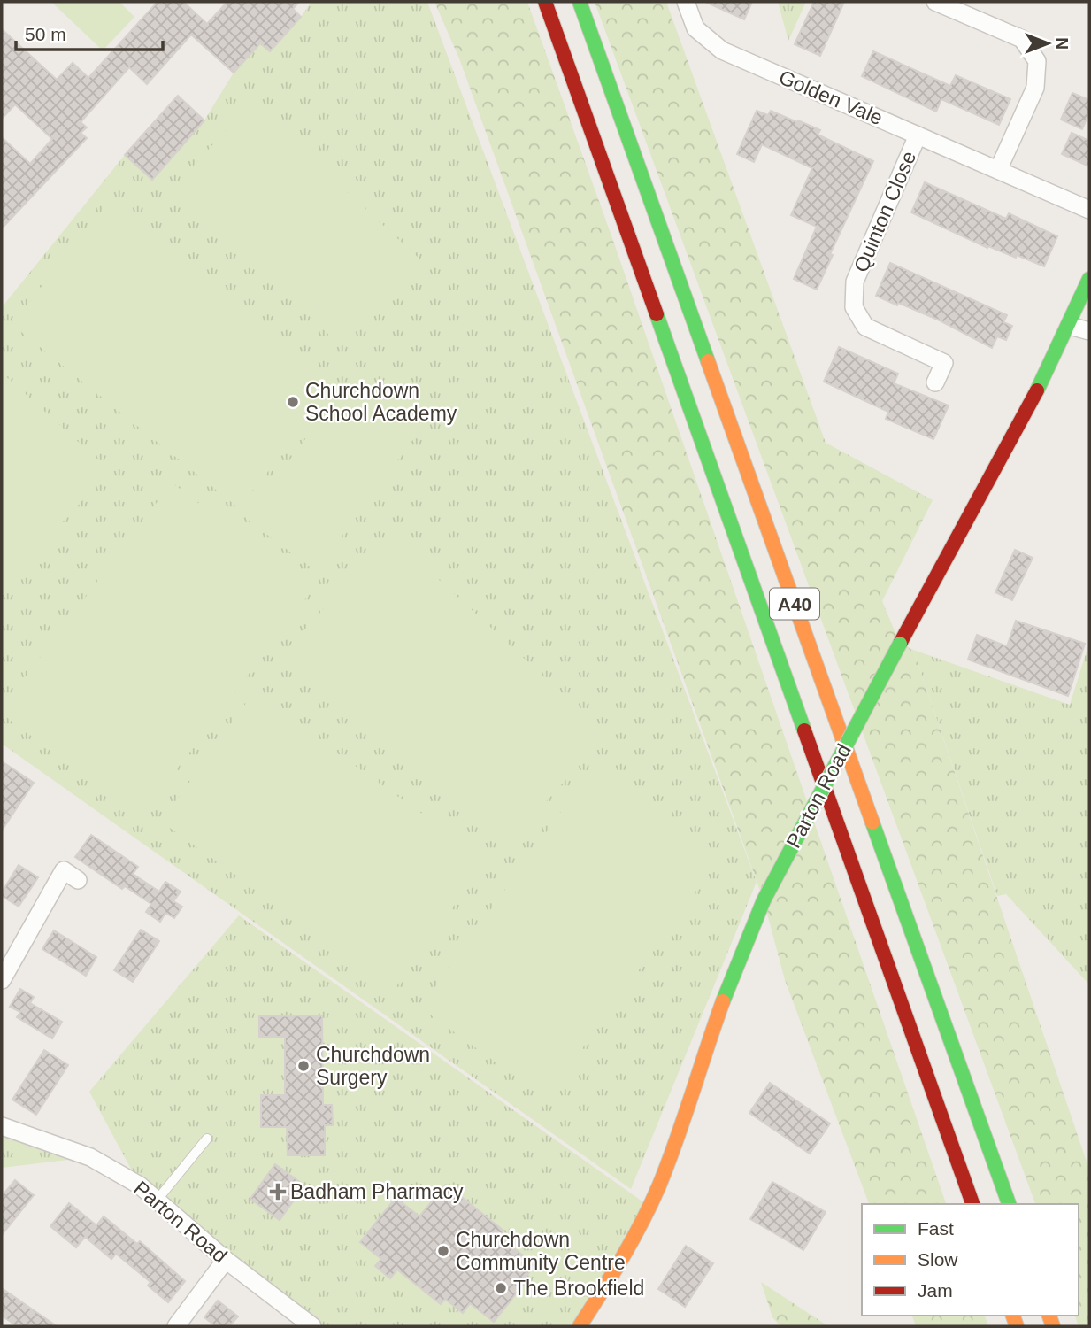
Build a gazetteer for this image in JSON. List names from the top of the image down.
{
  "streets": {
    "main road": ["A40", "Parton Road"],
    "street": ["Golden Vale", "Quinton Close"]
  },
  "crossings": [
    ["Golden Vale", "Quinton Close"]
  ],
  "places": {
    "other": [
      "Churchdown School Academy",
      "Churchdown Surgery",
      "Churchdown Community Centre",
      "The Brookfield"
    ],
    "health": ["Badham Pharmacy"]
  },
  "legend": ["Fast", "Slow", "Jam"],
  "scale_bar": "50 m",
  "north": "right"
}
